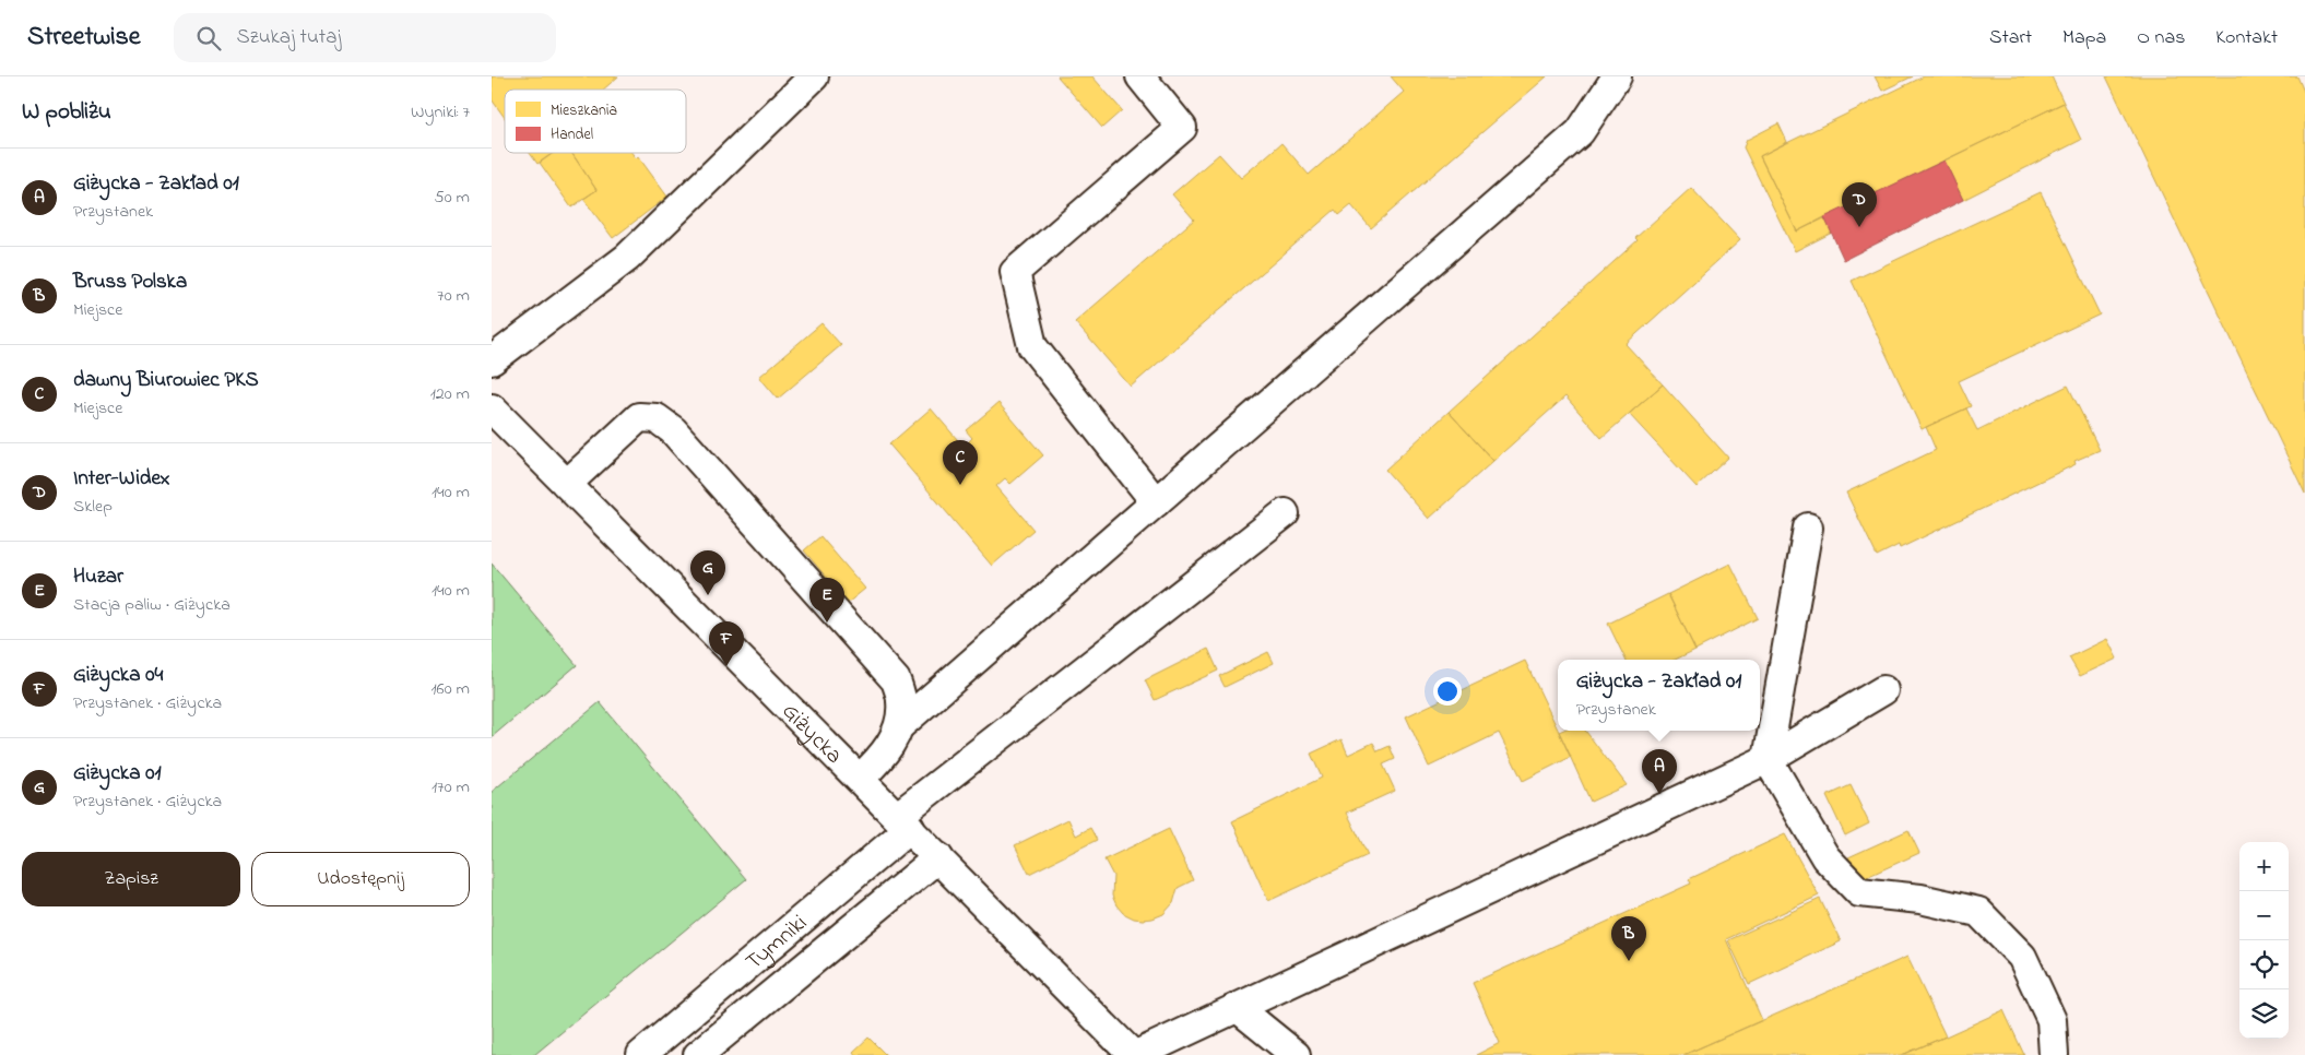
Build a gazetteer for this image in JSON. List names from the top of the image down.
{
  "streets": {
    "street": ["Giżycka", "Tymniki"]
  },
  "crossings": [
    ["Giżycka", "Tymniki"]
  ],
  "legend": ["Mieszkania", "Handel"],
  "page": {
    "header": "Streetwise",
    "search": "Szukaj tutaj",
    "nav": [
      "Start",
      "Mapa",
      "O nas",
      "Kontakt"
    ],
    "heading": ["W pobliżu", "Wyniki: 7"],
    "list": [
      {
        "mark": "A",
        "name": "Giżycka - Zakład 01",
        "note": "Przystanek",
        "value": "50 m"
      },
      {
        "mark": "B",
        "name": "Bruss Polska",
        "note": "Miejsce",
        "value": "70 m"
      },
      {
        "mark": "C",
        "name": "dawny Biurowiec PKS",
        "note": "Miejsce",
        "value": "120 m"
      },
      {
        "mark": "D",
        "name": "Inter-Widex",
        "note": "Sklep",
        "value": "140 m"
      },
      {
        "mark": "E",
        "name": "Huzar",
        "note": "Stacja paliw · Giżycka",
        "value": "140 m"
      },
      {
        "mark": "F",
        "name": "Giżycka 04",
        "note": "Przystanek · Giżycka",
        "value": "160 m"
      },
      {
        "mark": "G",
        "name": "Giżycka 01",
        "note": "Przystanek · Giżycka",
        "value": "170 m"
      }
    ],
    "pins": [
      "D",
      "C",
      "G",
      "E",
      "F",
      "A",
      "B"
    ],
    "popup": ["Giżycka - Zakład 01", "Przystanek"],
    "buttons": ["Zapisz", "Udostępnij"],
    "map_buttons": ["+", "−"]
  }
}
